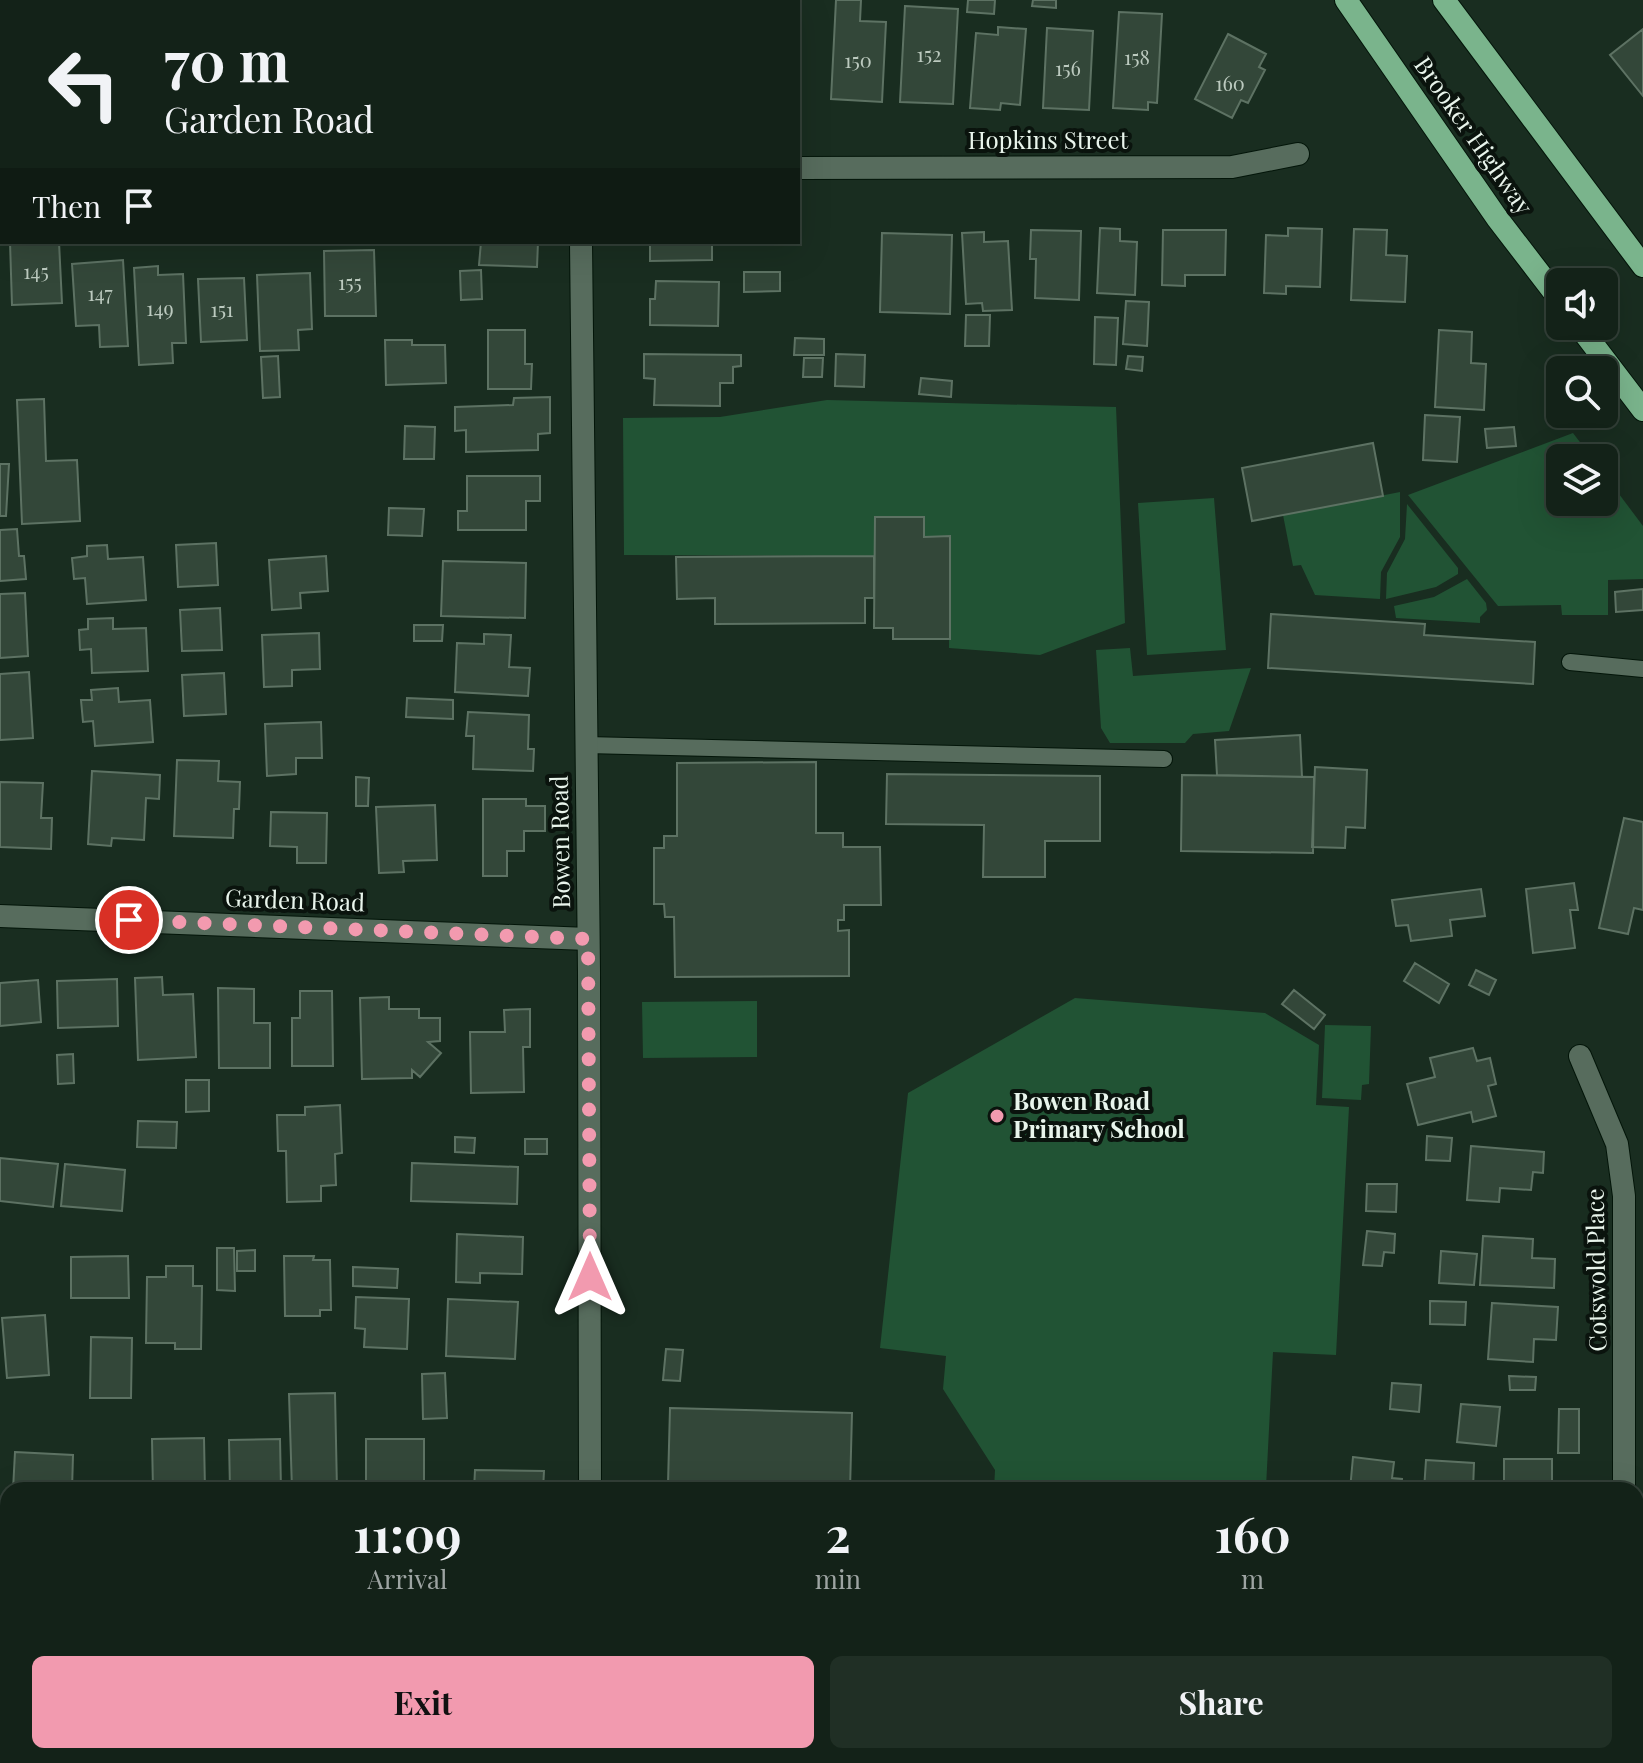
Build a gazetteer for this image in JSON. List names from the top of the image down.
{
  "streets": {
    "highway": ["Brooker Highway"],
    "street": [
      "Hopkins Street",
      "Bowen Road",
      "Garden Road",
      "Cotswold Place"
    ]
  },
  "crossings": [
    ["Bowen Road", "Garden Road"]
  ],
  "places": ["Bowen Road Primary School"],
  "house_numbers": [
    "152",
    "158",
    "150",
    "156",
    "160",
    "145",
    "155",
    "147",
    "149",
    "151"
  ],
  "page": {
    "turn": ["70 m", "Garden Road"],
    "then": "Then",
    "eta": [
      "11:09",
      "Arrival",
      "2",
      "min",
      "160",
      "m"
    ],
    "buttons": ["Exit", "Share"]
  }
}
